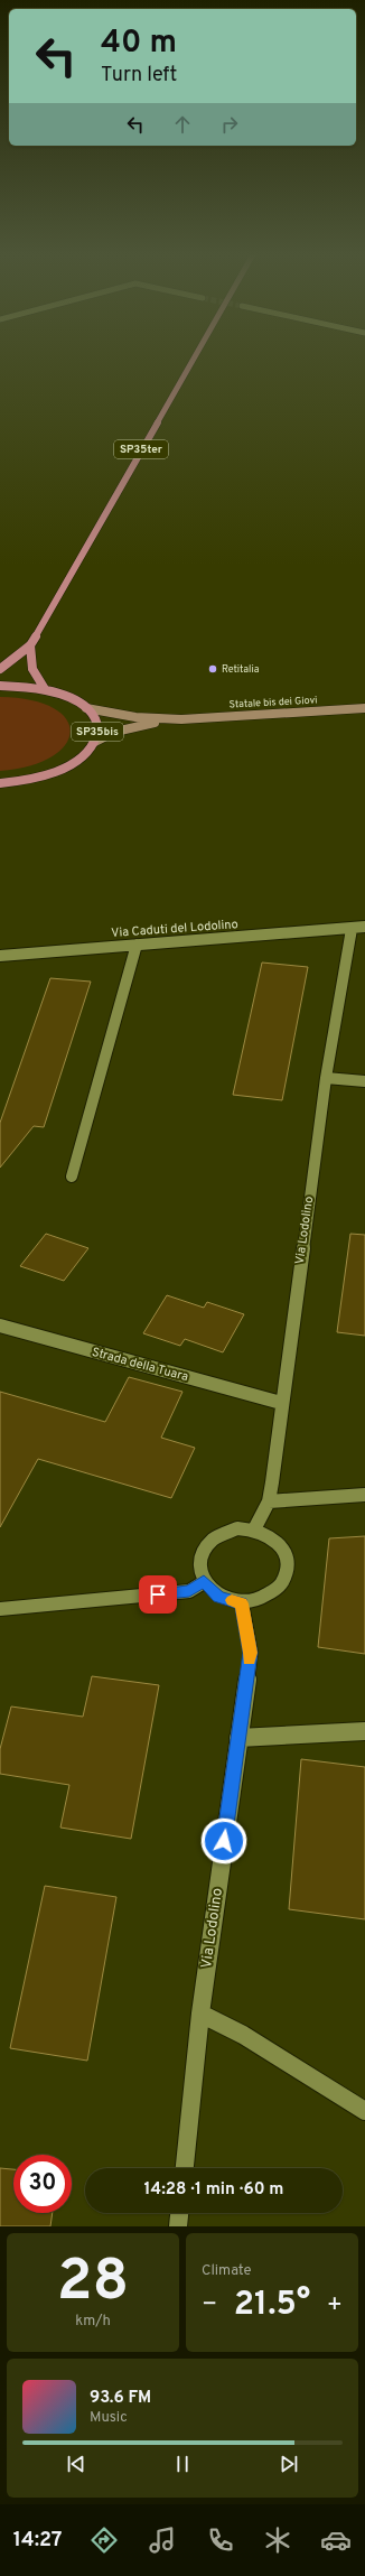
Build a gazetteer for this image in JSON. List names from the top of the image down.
{
  "streets": {
    "main road": ["SP35ter", "Statale bis dei Giovi", "SP35bis"],
    "street": ["Via Caduti del Lodolino", "Via Lodolino", "Strada della Tuara"]
  },
  "crossings": [
    ["Via Caduti del Lodolino", "Via Lodolino"],
    ["Via Lodolino", "Strada della Tuara"]
  ],
  "places": ["Retitalia"],
  "page": {
    "turn": ["40 m", "Turn left"],
    "limit": "30",
    "trip": "14:28 · 1 min · 60 m",
    "tile": [
      ["28", "km/h"],
      "Climate"
    ],
    "heat": ["−", "21.5°", "+"],
    "song": ["93.6 FM", "Music"],
    "tabs": "14:27"
  }
}
